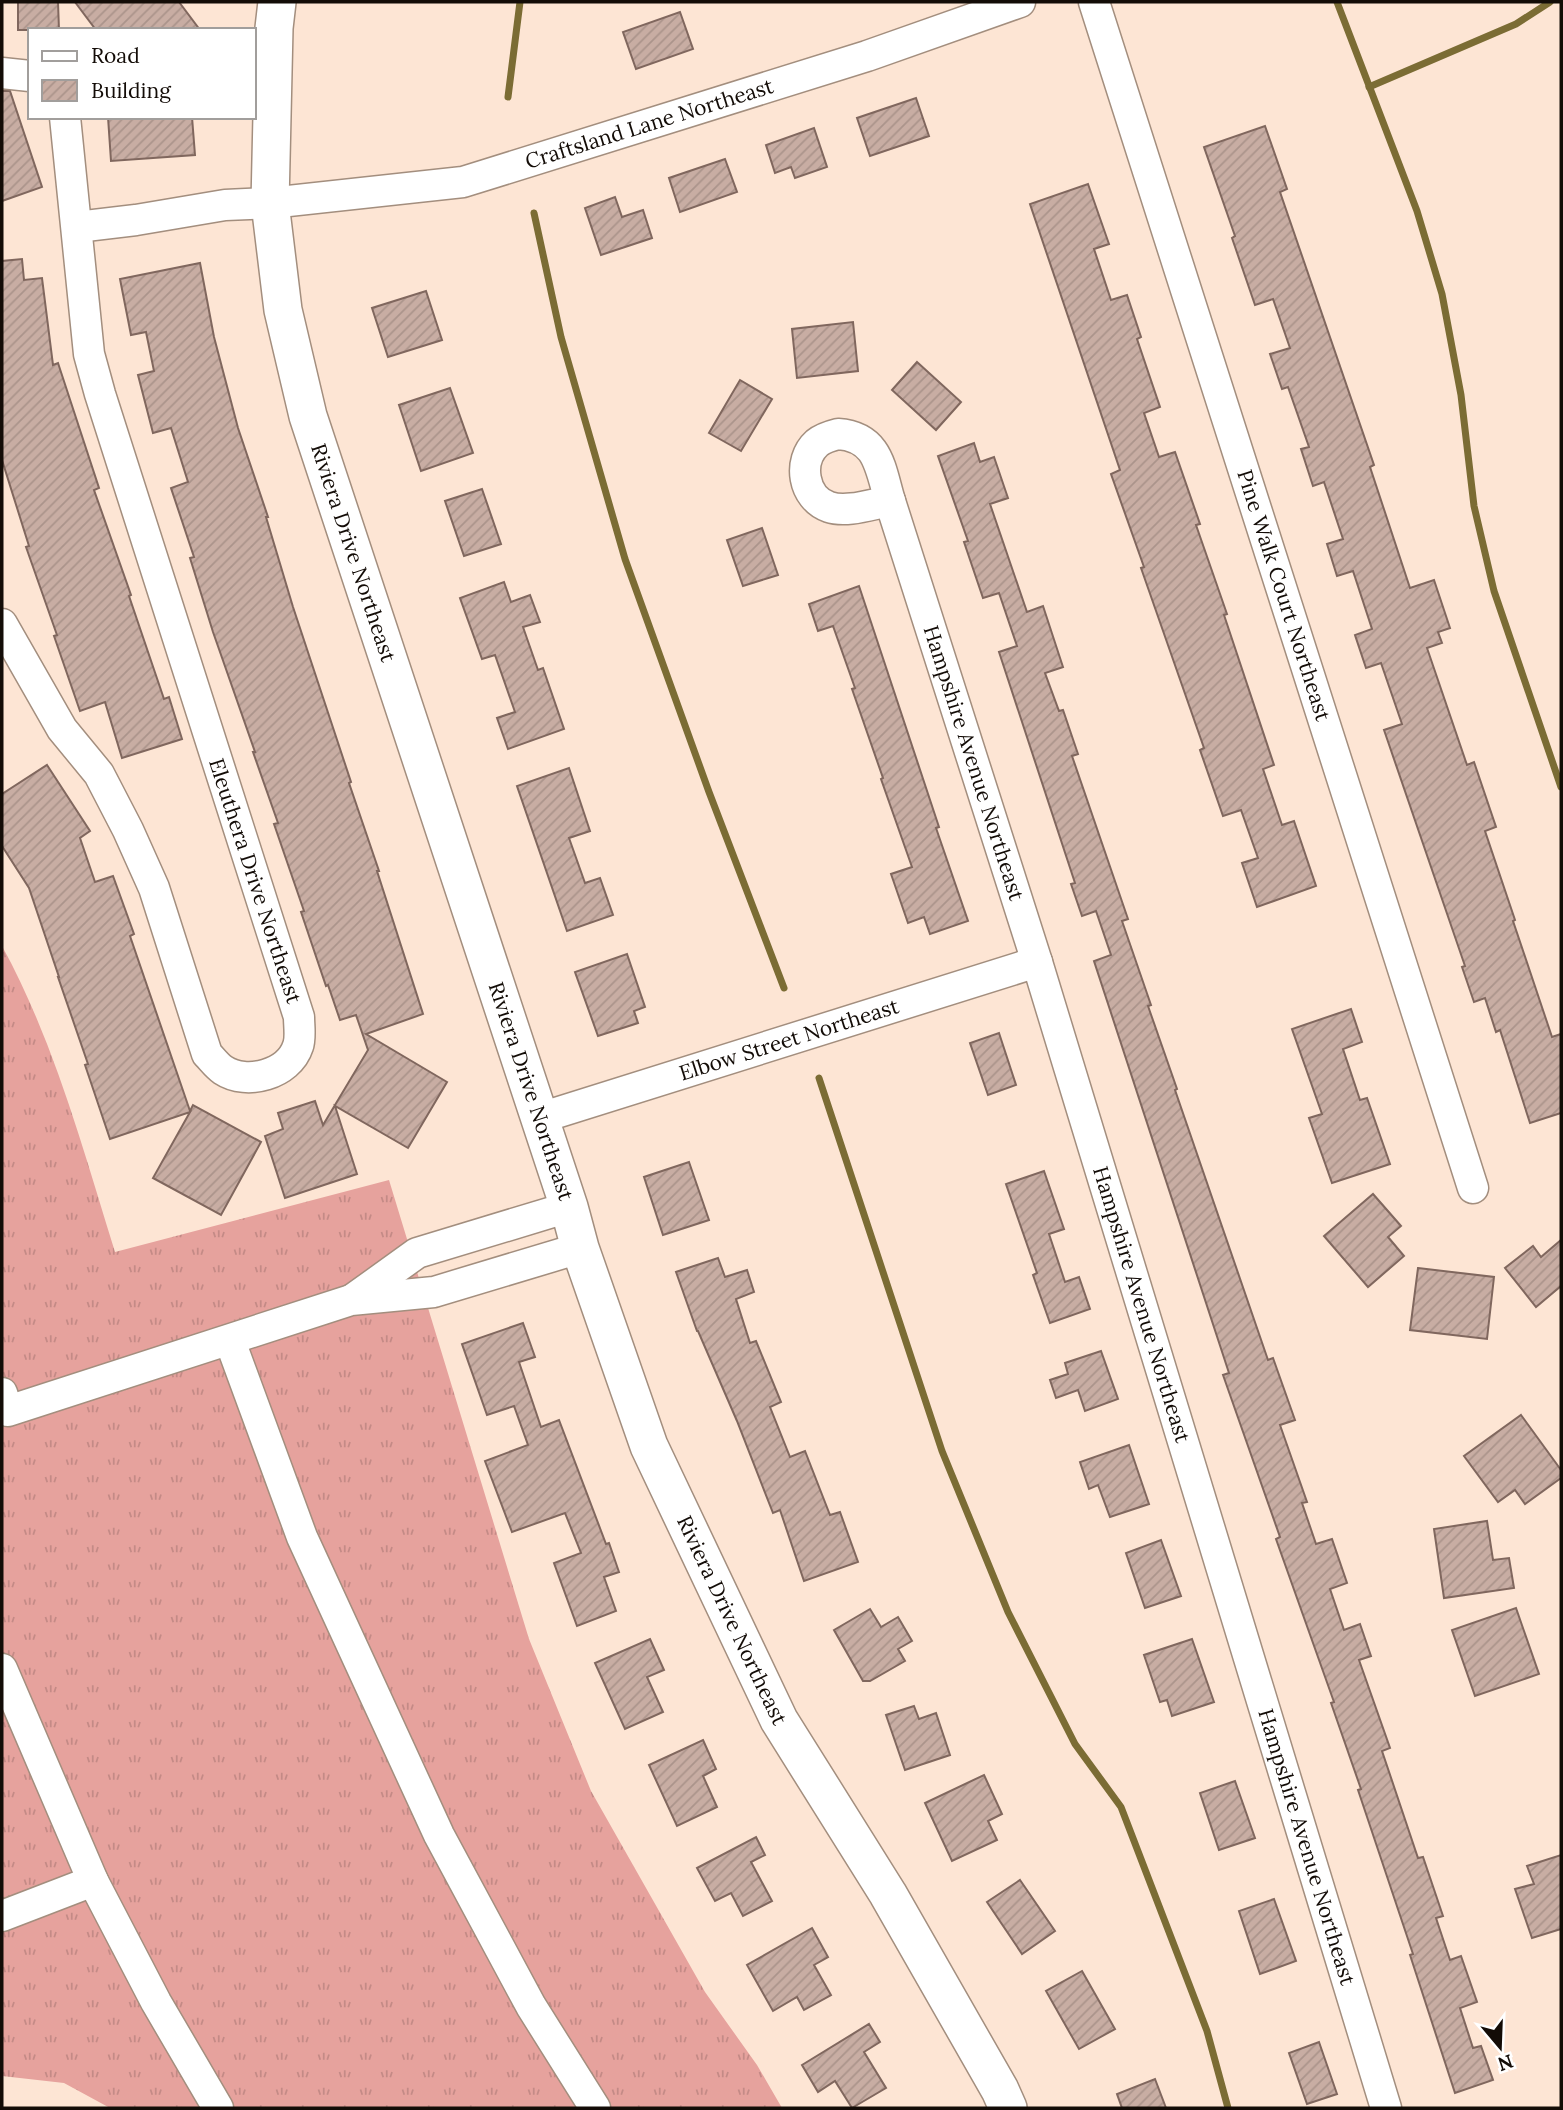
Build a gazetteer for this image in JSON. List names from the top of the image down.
{
  "streets": {
    "street": [
      "Craftsland Lane Northeast",
      "Riviera Drive Northeast",
      "Pine Walk Court Northeast",
      "Hampshire Avenue Northeast",
      "Eleuthera Drive Northeast",
      "Elbow Street Northeast"
    ]
  },
  "crossings": [
    ["Craftsland Lane Northeast", "Riviera Drive Northeast"],
    ["Riviera Drive Northeast", "Elbow Street Northeast"],
    ["Hampshire Avenue Northeast", "Elbow Street Northeast"]
  ],
  "legend": ["Road", "Building"],
  "north": "bottom"
}
